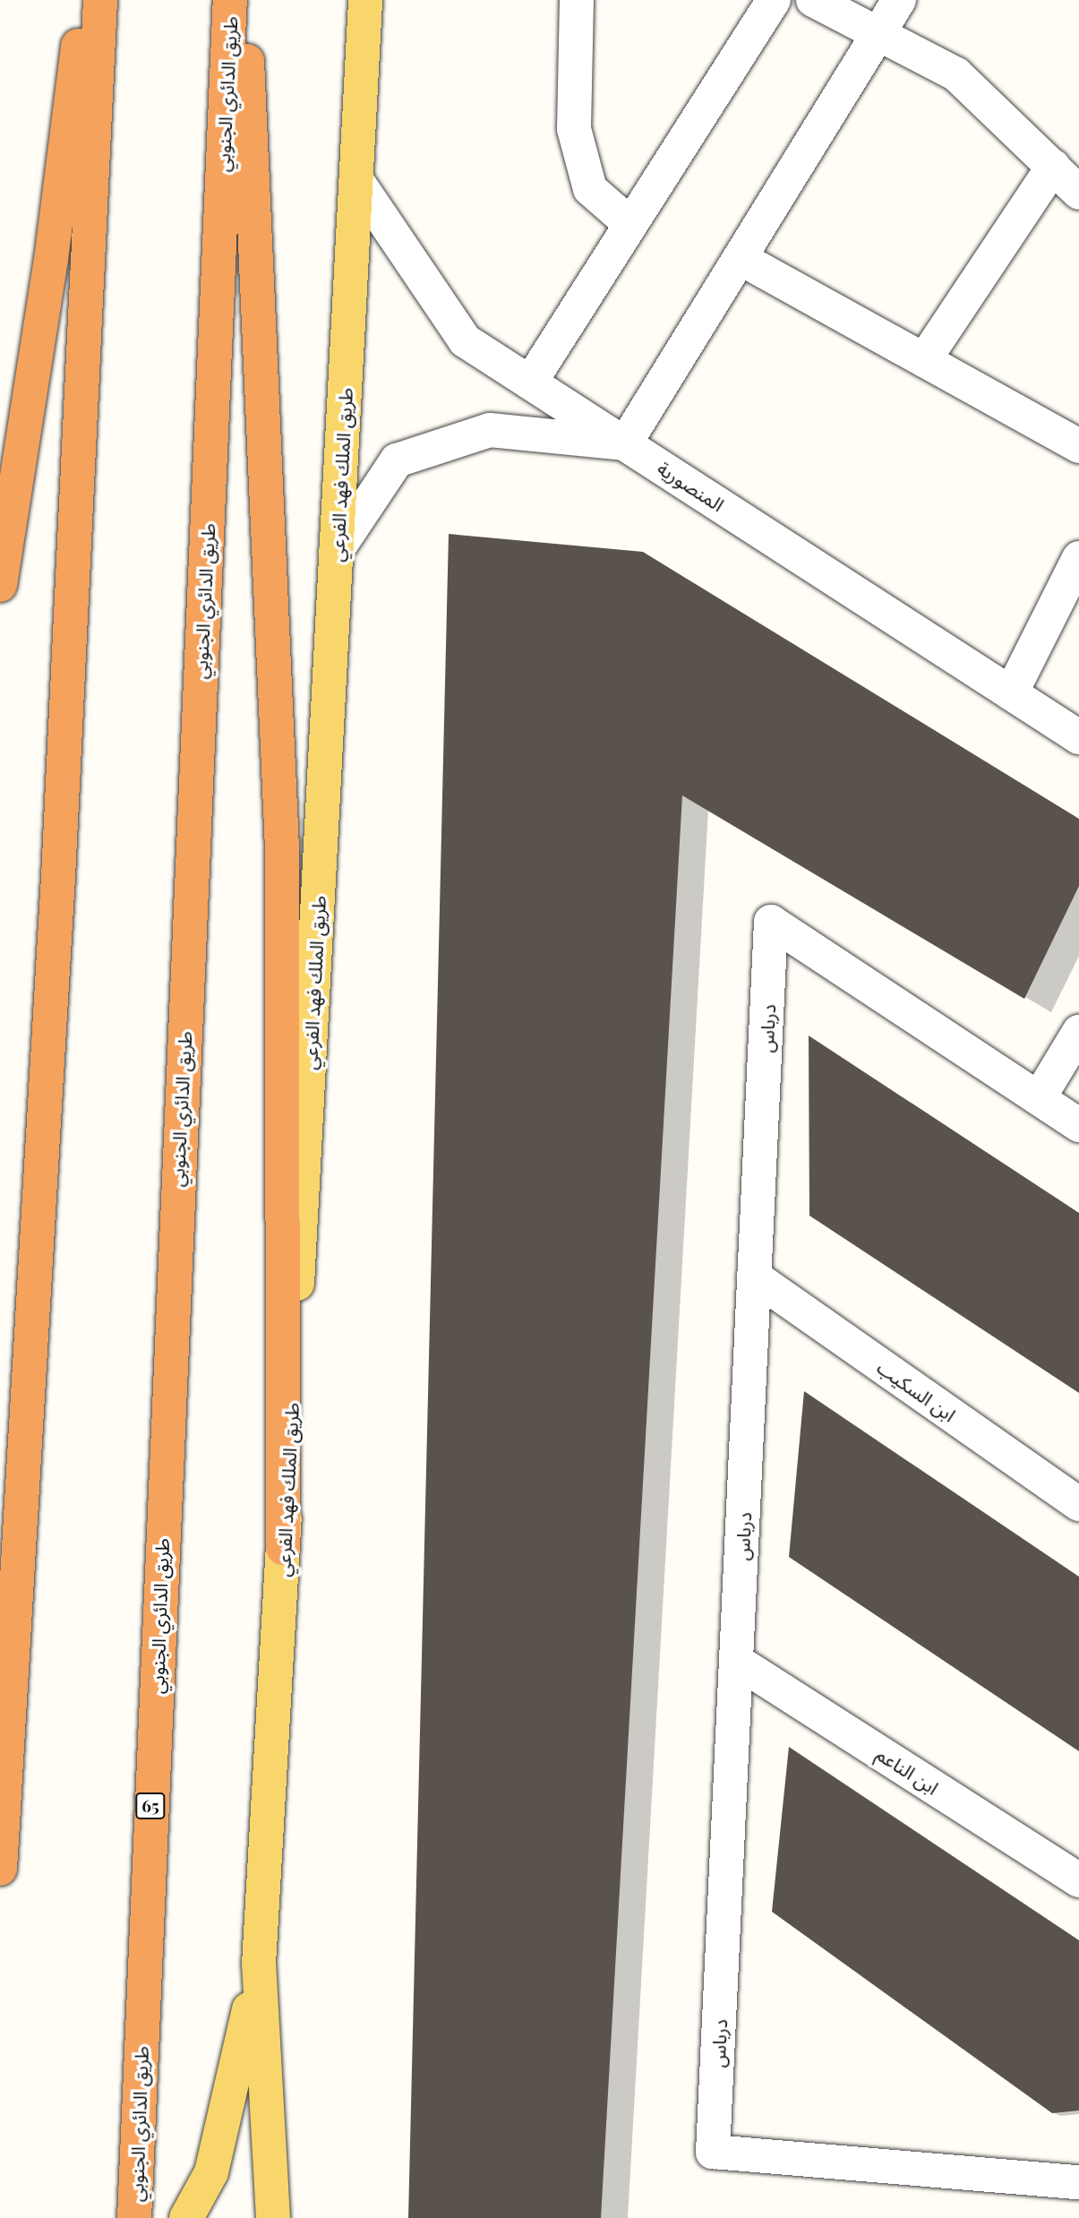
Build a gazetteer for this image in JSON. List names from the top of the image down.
{
  "streets": {
    "highway": ["طريق الدائري الجنوبي", "65"],
    "main road": ["طريق الملك فهد الفرعي"],
    "street": [
      "المنصورية",
      "درباس",
      "ابن السكيب",
      "ابن الناعم"
    ]
  },
  "crossings": [
    ["طريق الملك فهد الفرعي", "المنصورية"],
    ["درباس", "ابن السكيب"],
    ["درباس", "ابن الناعم"]
  ]
}
